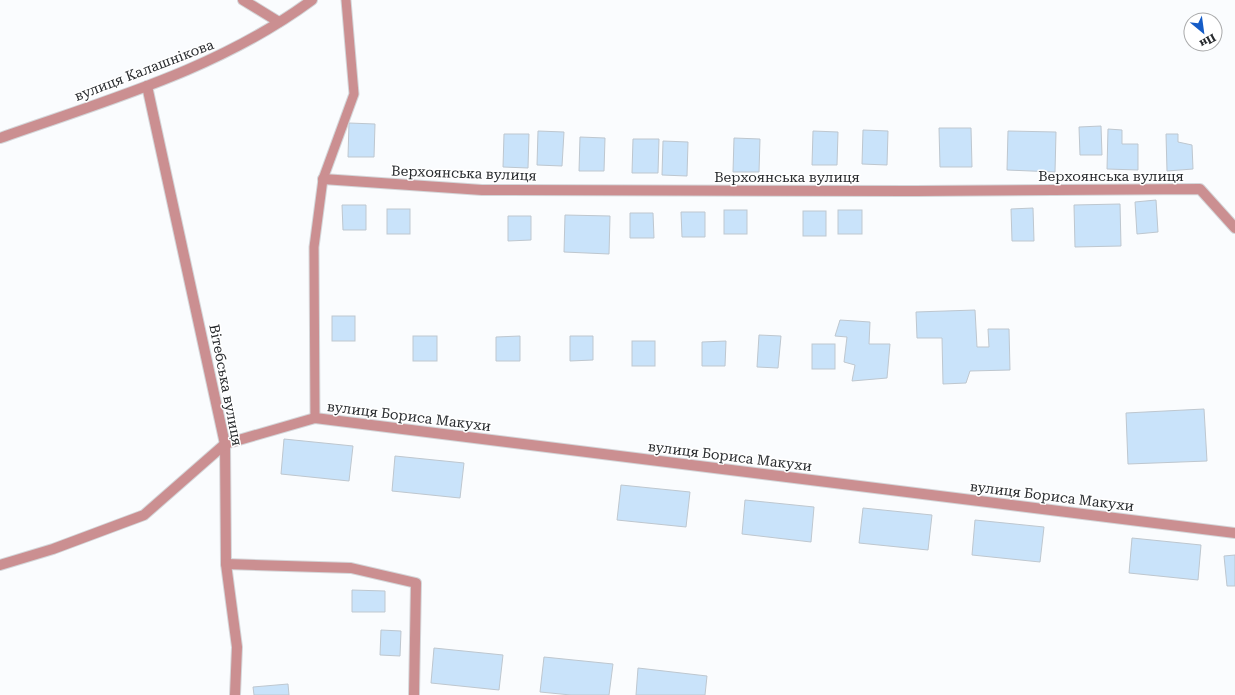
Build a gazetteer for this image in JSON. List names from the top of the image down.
{
  "streets": {
    "street": [
      "вулиця Калашнікова",
      "Верхоянська вулиця",
      "Вітебська вулиця",
      "вулиця Бориса Макухи"
    ]
  },
  "crossings": [
    ["вулиця Калашнікова", "Вітебська вулиця"],
    ["Вітебська вулиця", "вулиця Бориса Макухи"]
  ],
  "north": "bottom right"
}
